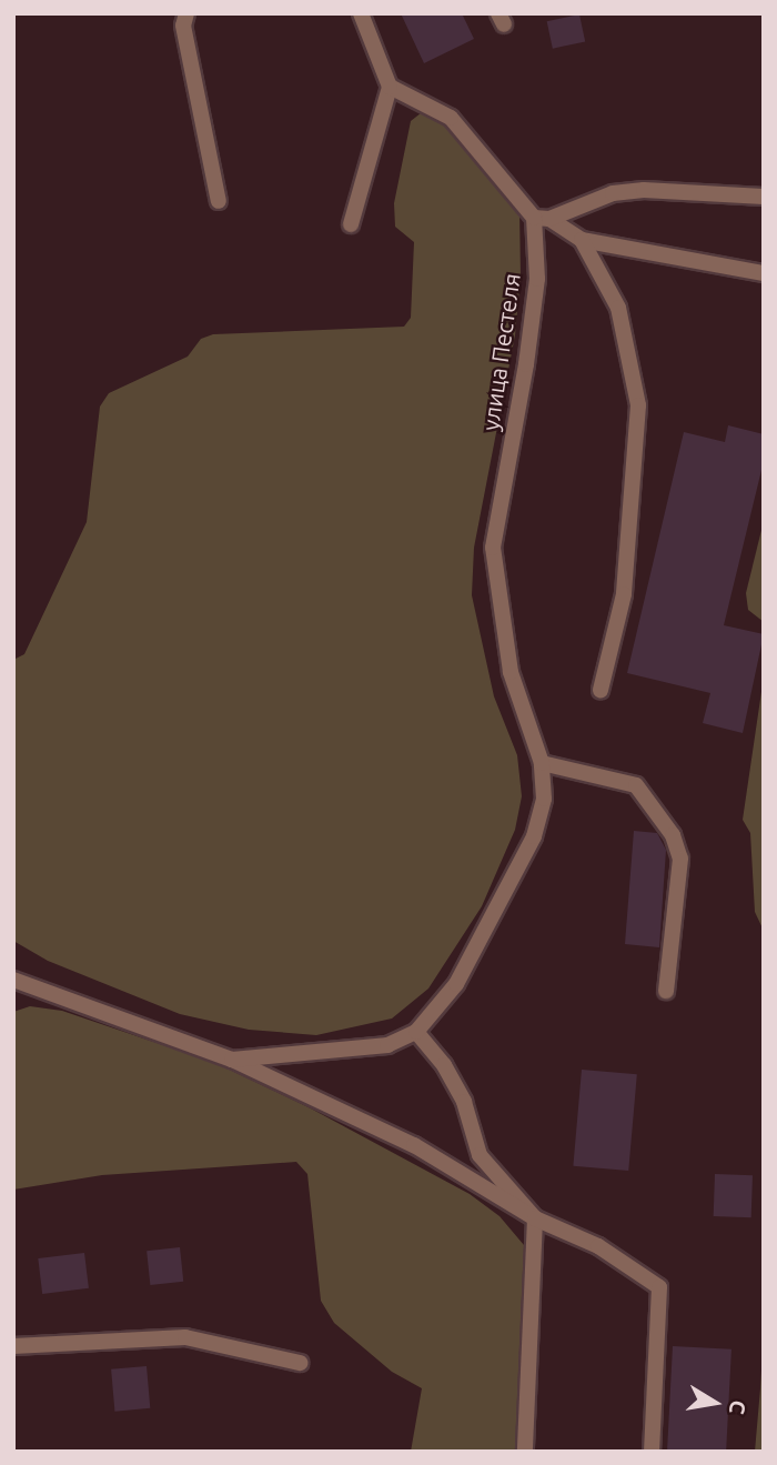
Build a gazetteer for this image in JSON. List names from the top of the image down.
{
  "streets": {
    "street": ["улица Пестеля"]
  },
  "north": "right"
}
